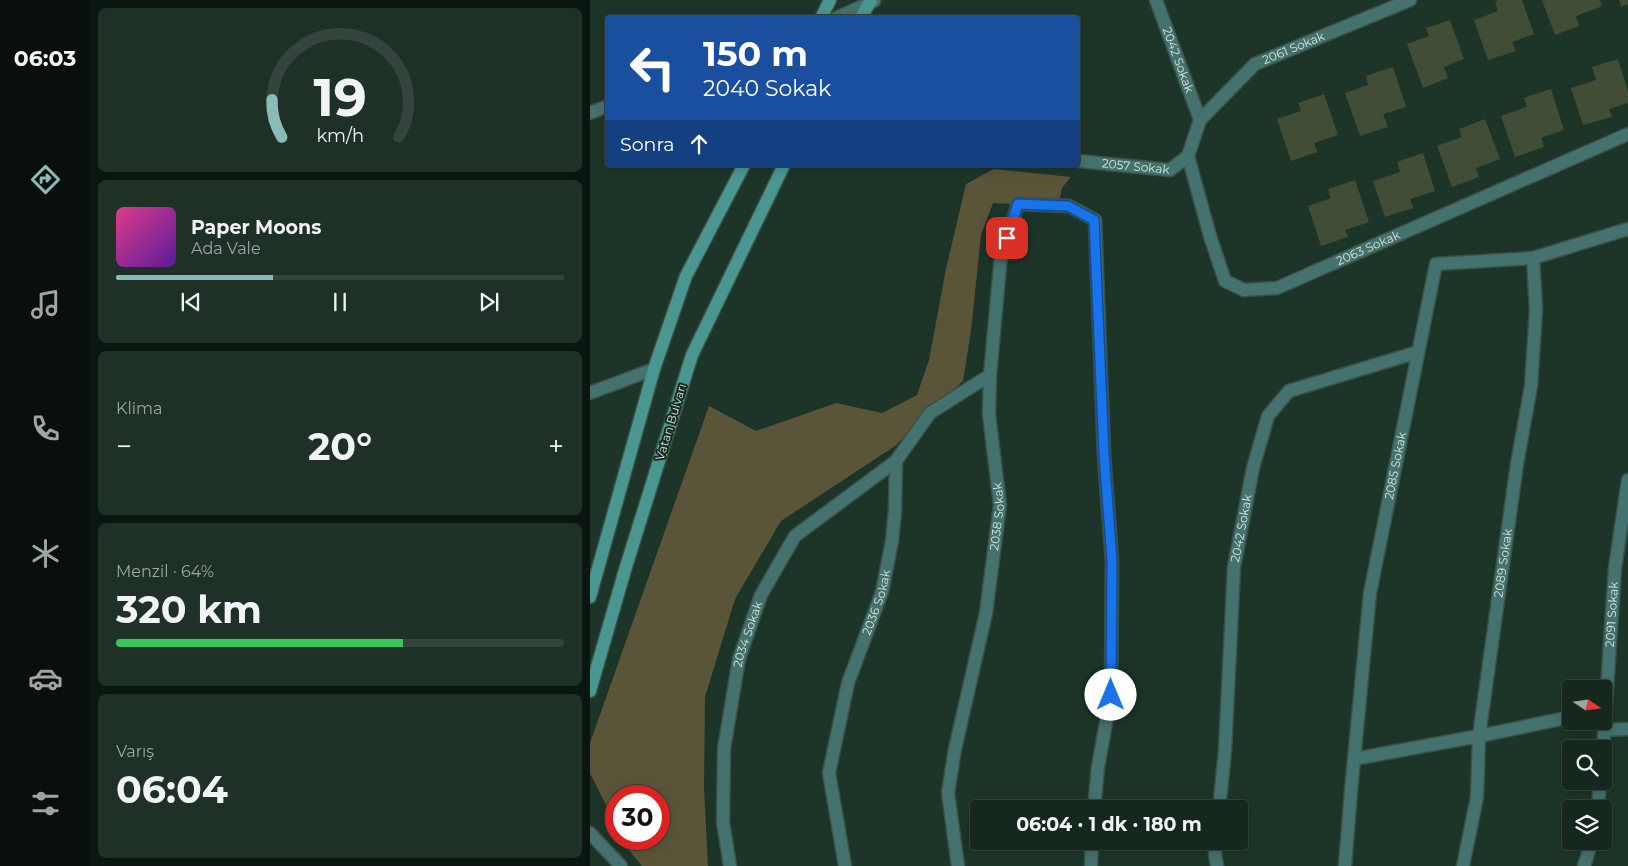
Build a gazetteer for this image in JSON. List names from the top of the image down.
{
  "streets": {
    "main road": ["Vatan Bulvarı"],
    "street": [
      "2061 Sokak",
      "2042 Sokak",
      "2057 Sokak",
      "2063 Sokak",
      "2085 Sokak",
      "2038 Sokak",
      "2089 Sokak",
      "2036 Sokak",
      "2091 Sokak",
      "2034 Sokak"
    ]
  },
  "crossings": [
    ["2061 Sokak", "2042 Sokak"],
    ["2061 Sokak", "2057 Sokak"],
    ["2061 Sokak", "2063 Sokak"],
    ["2042 Sokak", "2085 Sokak"],
    ["2057 Sokak", "2063 Sokak"],
    ["2085 Sokak", "2089 Sokak"],
    ["2036 Sokak", "2034 Sokak"]
  ],
  "north": "right",
  "page": {
    "tabs": "06:03",
    "turn": ["150 m", "2040 Sokak"],
    "then": "Sonra",
    "song": ["Paper Moons", "Ada Vale"],
    "tile": [
      "Klima",
      ["Menzil · 64%", "320 km"],
      ["Varış", "06:04"]
    ],
    "heat": ["−", "20°", "+"],
    "limit": "30",
    "trip": "06:04 · 1 dk · 180 m",
    "gauge": ["19", "km/h"]
  }
}
